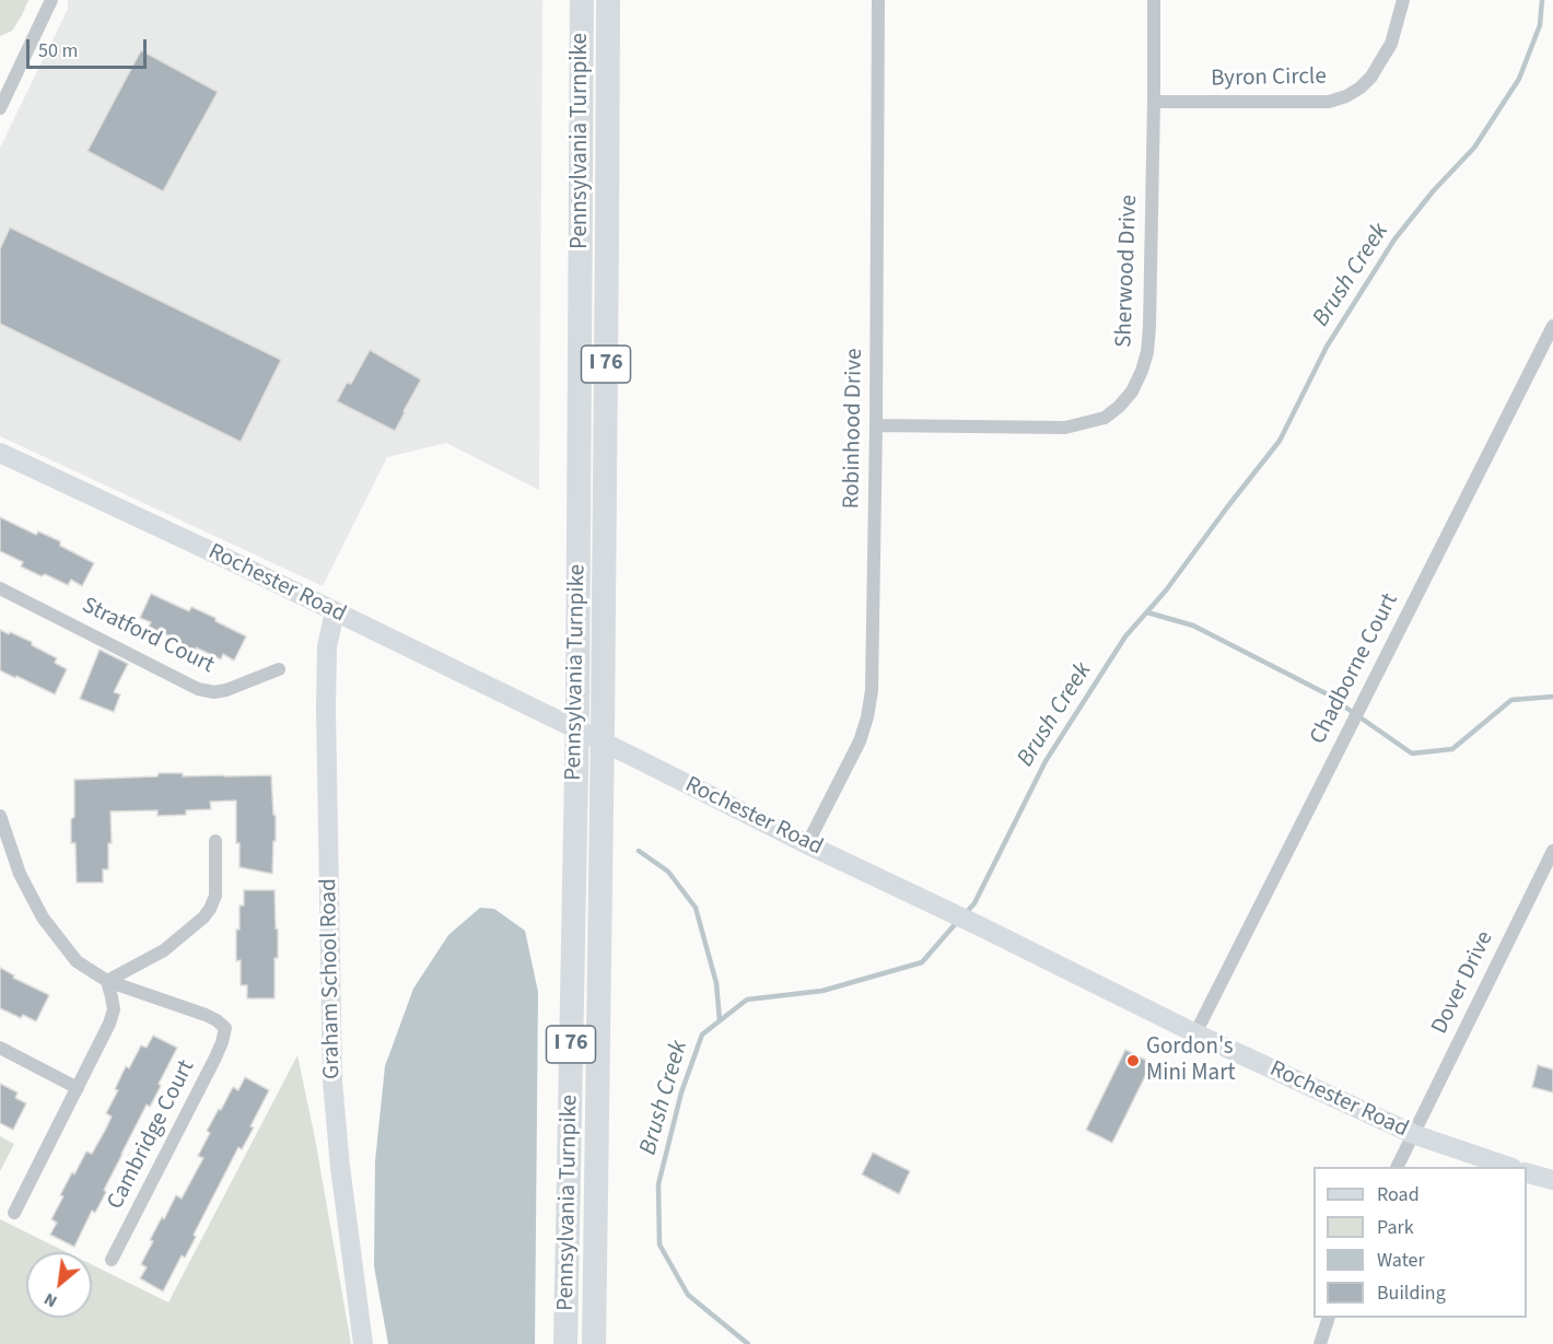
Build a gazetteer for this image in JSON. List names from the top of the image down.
{
  "streets": {
    "highway": ["Pennsylvania Turnpike", "I 76"],
    "street": [
      "Byron Circle",
      "Sherwood Drive",
      "Robinhood Drive",
      "Rochester Road",
      "Stratford Court",
      "Chadborne Court",
      "Graham School Road",
      "Dover Drive",
      "Cambridge Court"
    ]
  },
  "crossings": [
    ["Byron Circle", "Sherwood Drive"],
    ["Sherwood Drive", "Robinhood Drive"],
    ["Robinhood Drive", "Rochester Road"],
    ["Rochester Road", "Chadborne Court"],
    ["Rochester Road", "Graham School Road"],
    ["Rochester Road", "Dover Drive"]
  ],
  "water": ["Brush Creek"],
  "places": ["Gordon's Mini Mart"],
  "legend": [
    "Road",
    "Park",
    "Water",
    "Building"
  ],
  "scale_bar": "50 m",
  "north": "bottom left"
}
